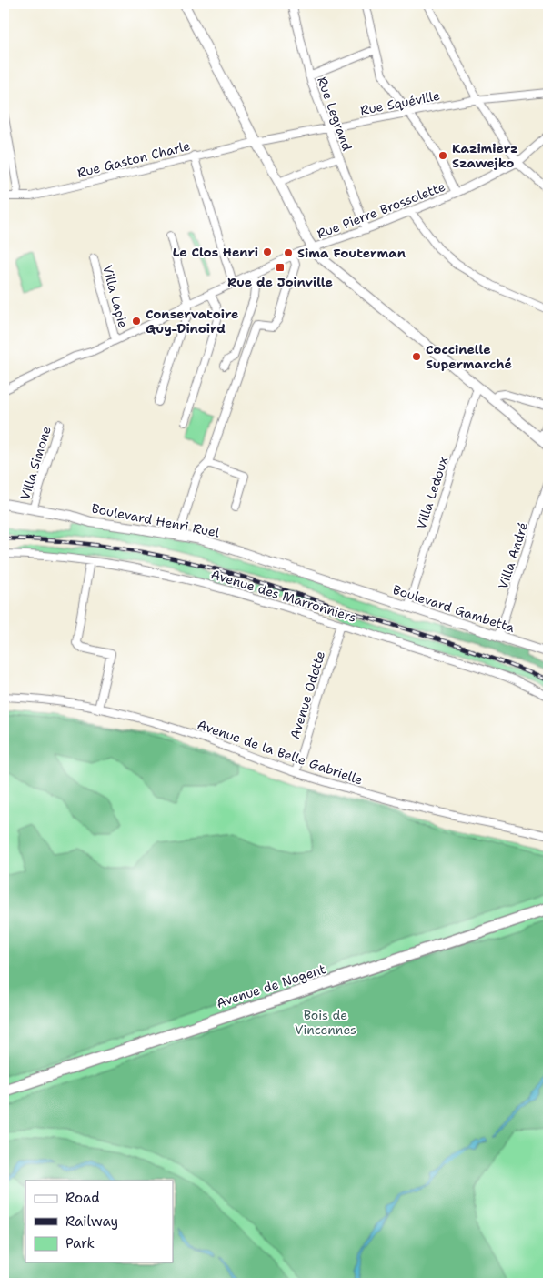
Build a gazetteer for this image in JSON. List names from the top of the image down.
{
  "streets": {
    "main road": ["Avenue de Nogent"],
    "street": [
      "Rue Squéville",
      "Rue Legrand",
      "Rue Gaston Charle",
      "Rue Pierre Brossolette",
      "Villa Lapie",
      "Villa Simone",
      "Villa Ledoux",
      "Boulevard Henri Ruel",
      "Villa André",
      "Avenue des Marronniers",
      "Boulevard Gambetta",
      "Avenue Odette",
      "Avenue de la Belle Gabrielle"
    ]
  },
  "crossings": [
    ["Rue Squéville", "Rue Legrand"],
    ["Rue Squéville", "Rue Gaston Charle"],
    ["Rue Legrand", "Rue Pierre Brossolette"],
    ["Rue Pierre Brossolette", "Villa Lapie"],
    ["Villa Simone", "Boulevard Henri Ruel"],
    ["Villa Ledoux", "Boulevard Gambetta"],
    ["Boulevard Henri Ruel", "Boulevard Gambetta"],
    ["Villa André", "Boulevard Gambetta"],
    ["Avenue des Marronniers", "Avenue Odette"],
    ["Avenue Odette", "Avenue de la Belle Gabrielle"]
  ],
  "parks": ["Bois de Vincennes"],
  "places": {
    "other": [
      "Kazimierz Szawejko",
      "Le Clos Henri",
      "Sima Fouterman",
      "Conservatoire Guy-Dinoird",
      "Coccinelle Supermarché"
    ],
    "transit": ["Rue de Joinville"]
  },
  "legend": ["Road", "Railway", "Park"]
}
